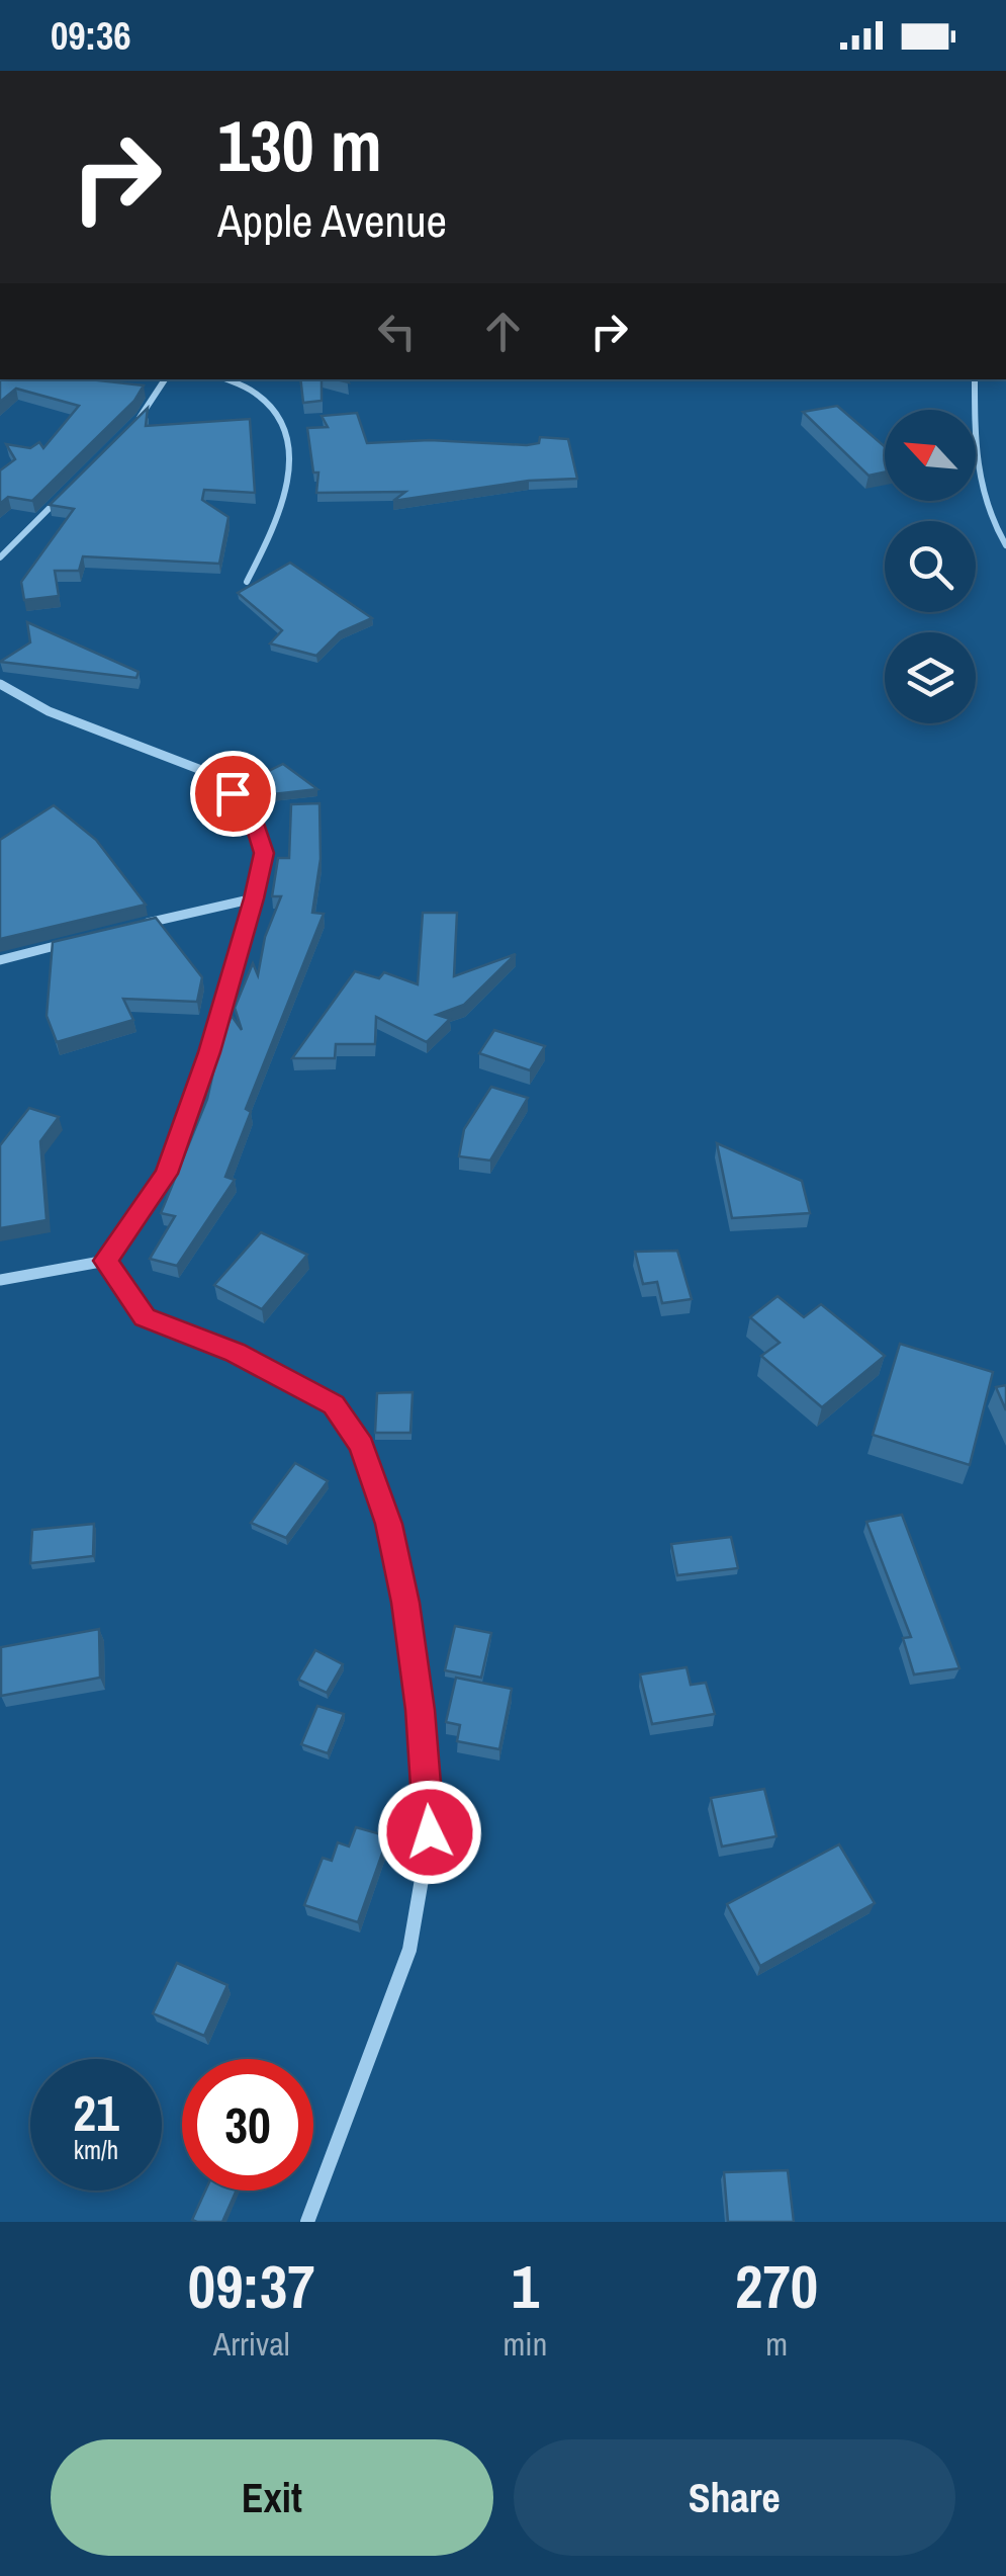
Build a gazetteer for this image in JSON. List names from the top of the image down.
{
  "north": "top left",
  "page": {
    "status": "09:36",
    "turn": ["130 m", "Apple Avenue"],
    "speed": "21 km/h",
    "limit": "30",
    "eta": [
      "09:37",
      "Arrival",
      "1",
      "min",
      "270",
      "m"
    ],
    "buttons": ["Exit", "Share"]
  }
}
